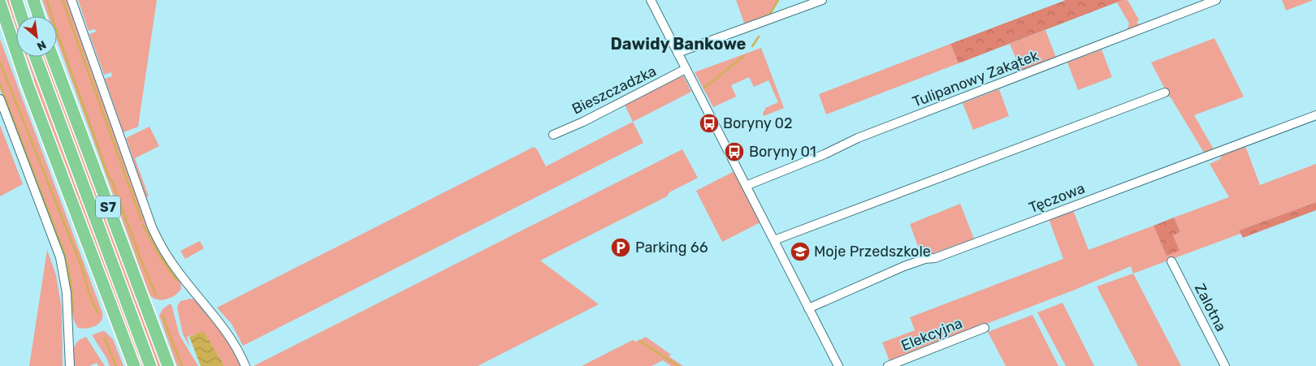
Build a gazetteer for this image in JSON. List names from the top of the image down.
{
  "streets": {
    "highway": ["S7"],
    "street": [
      "Tulipanowy Zakątek",
      "Bieszczadzka",
      "Tęczowa",
      "Zalotna",
      "Elekcyjna"
    ]
  },
  "districts": ["Dawidy Bankowe"],
  "places": {
    "bus stop": ["Boryny 02", "Boryny 01"],
    "parking": ["Parking 66"],
    "school or university": ["Moje Przedszkole"]
  },
  "north": "bottom right"
}
